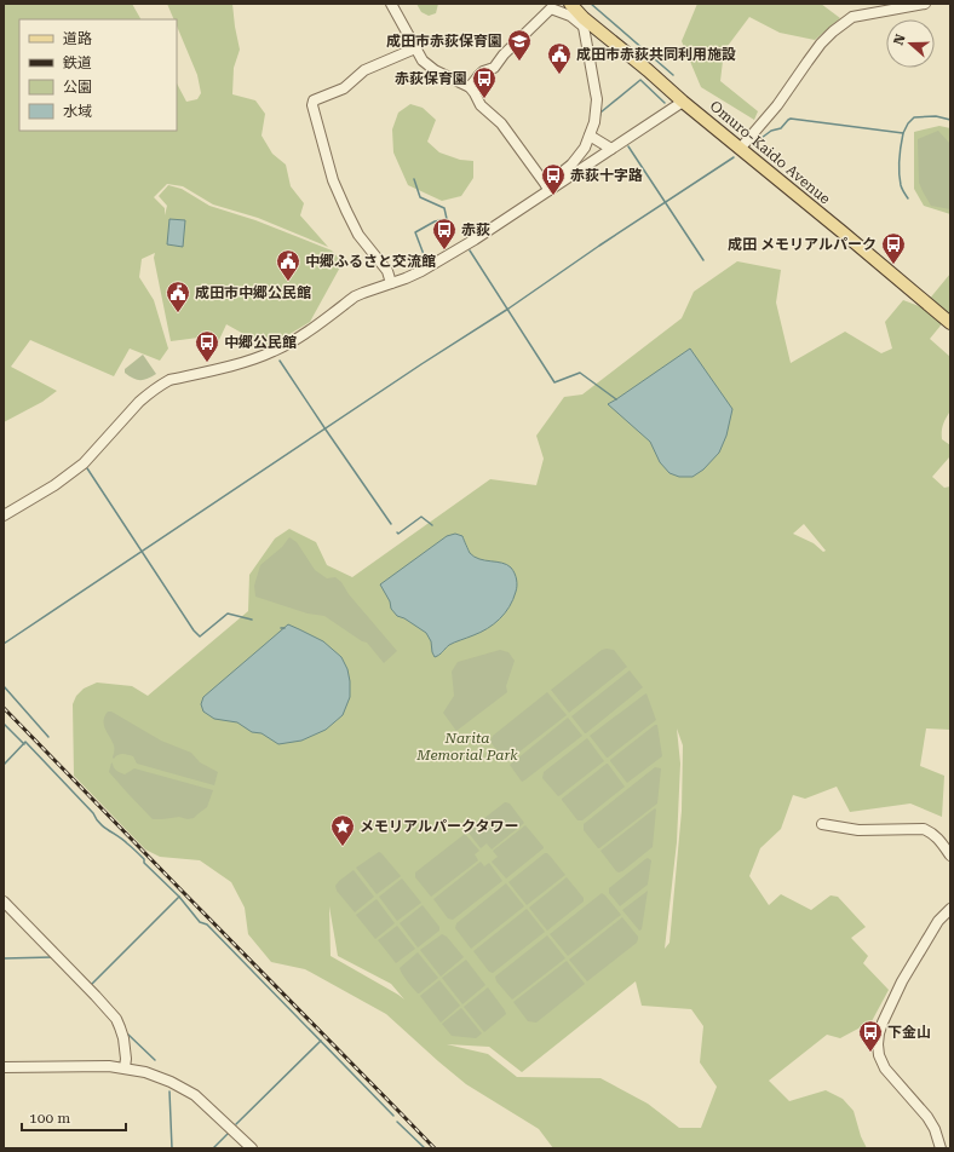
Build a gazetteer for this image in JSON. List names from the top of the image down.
{
  "streets": {
    "main road": ["Omuro-Kaido Avenue"]
  },
  "parks": ["Narita Memorial Park"],
  "places": {
    "school or university": ["成田市赤荻保育園"],
    "public building": ["成田市赤荻共同利用施設", "中郷ふるさと交流館", "成田市中郷公民館"],
    "bus stop": [
      "赤荻保育園",
      "赤荻十字路",
      "赤荻",
      "成田 メモリアルパーク",
      "中郷公民館",
      "下金山"
    ],
    "place": ["メモリアルパークタワー"]
  },
  "legend": [
    "道路",
    "鉄道",
    "公園",
    "水域"
  ],
  "scale_bar": "100 m",
  "north": "left"
}
